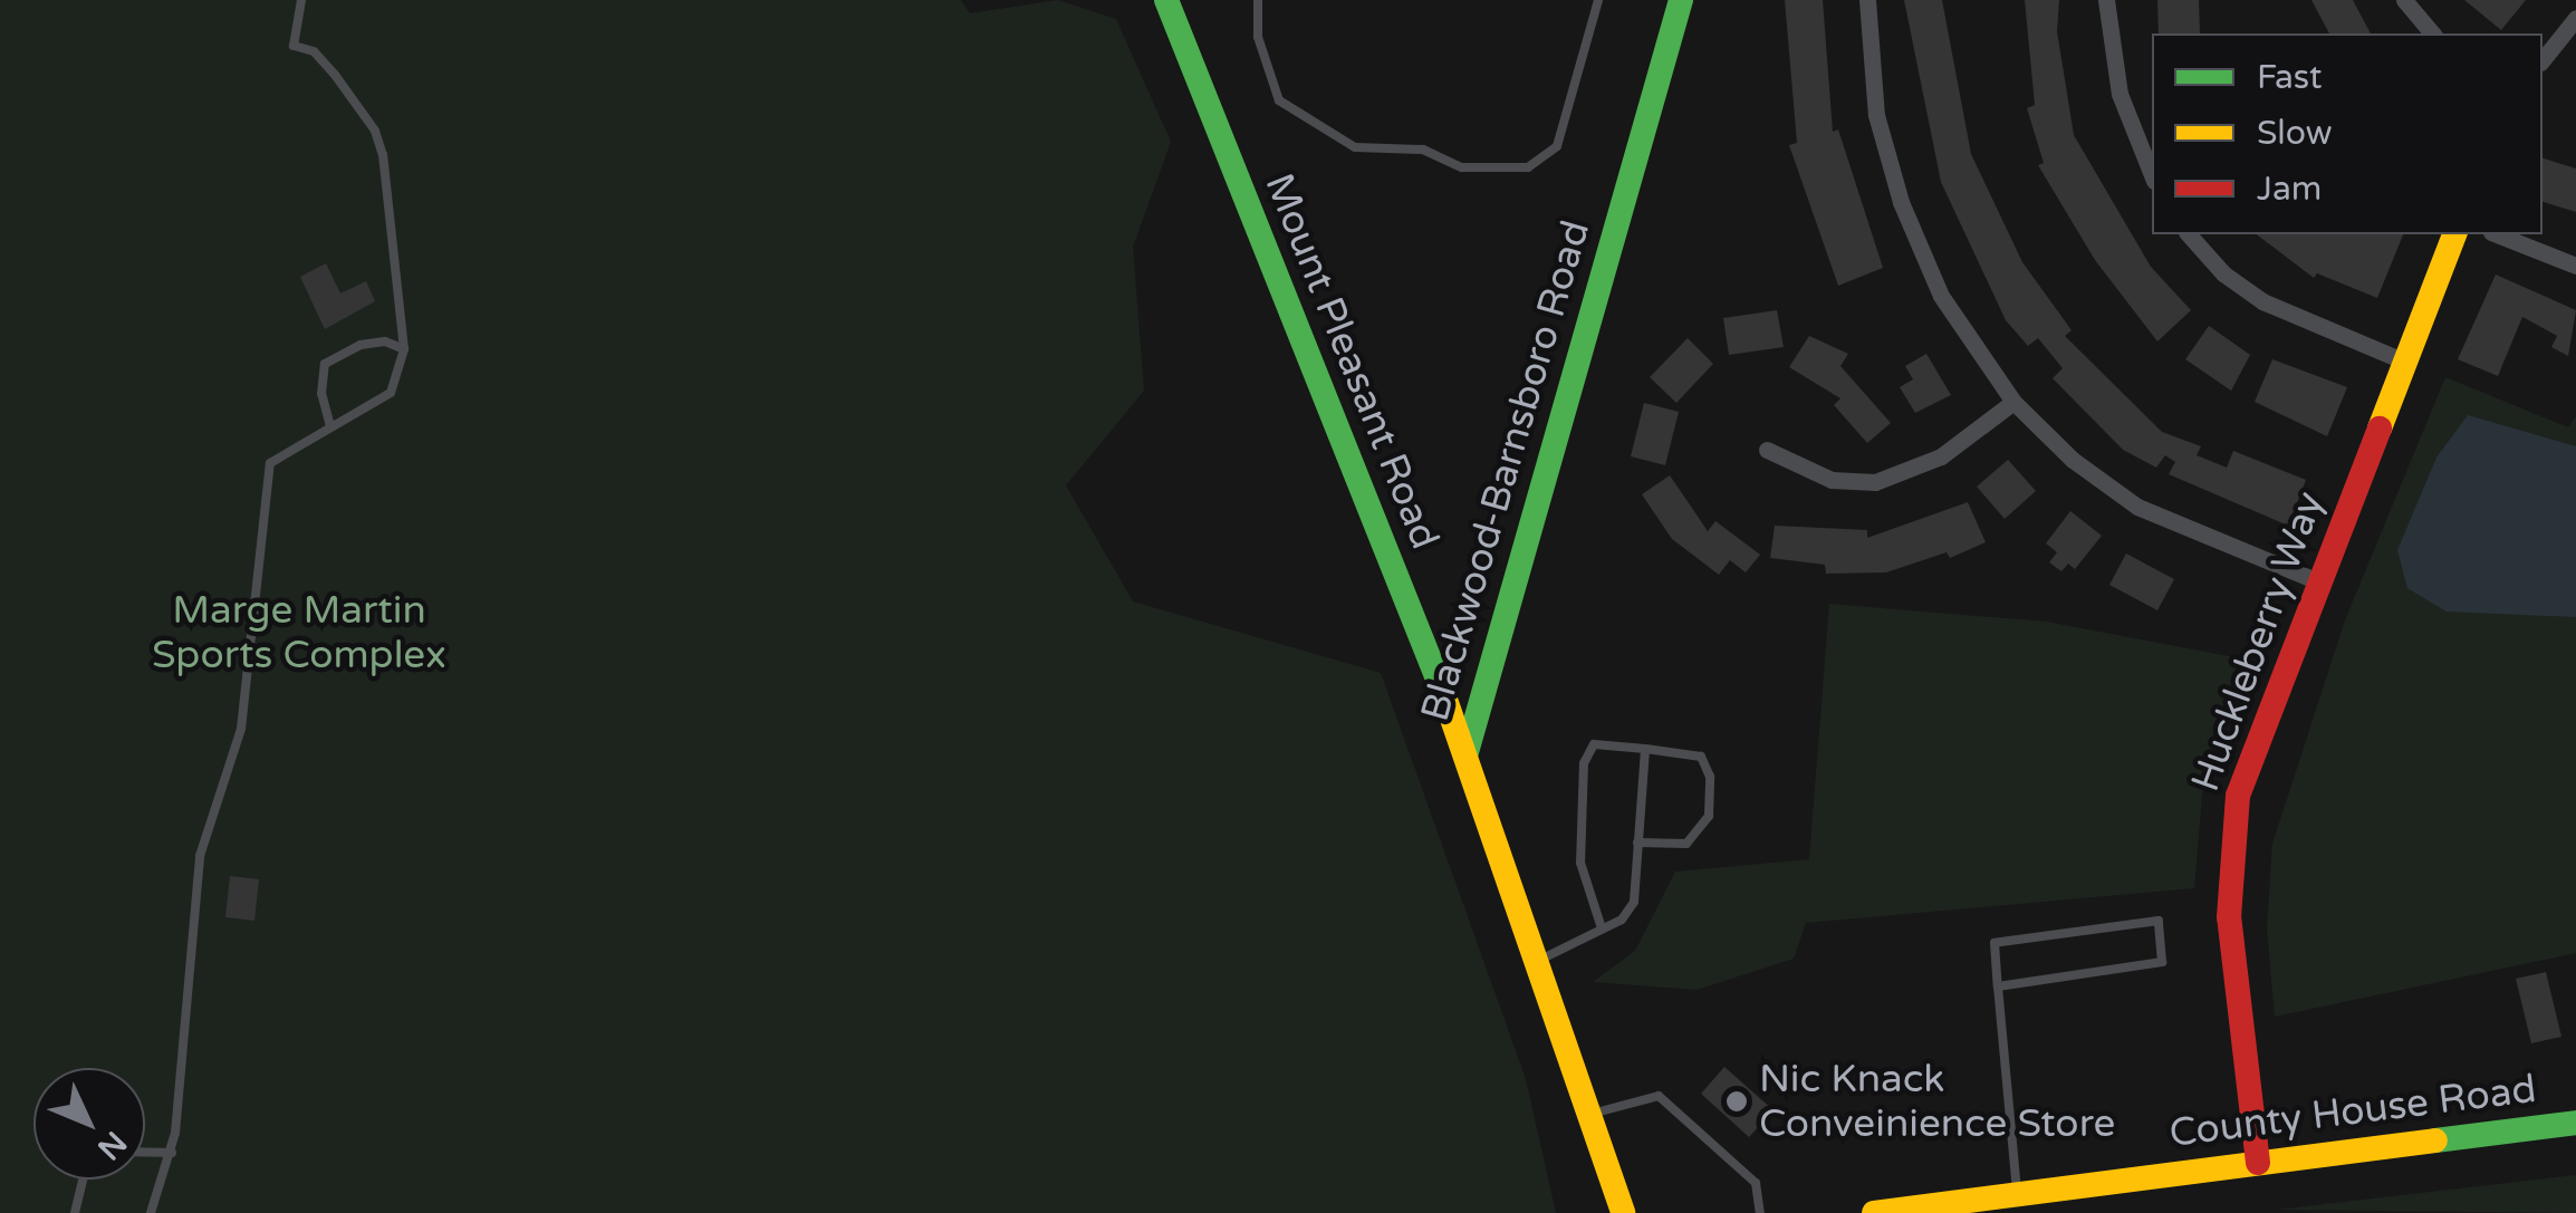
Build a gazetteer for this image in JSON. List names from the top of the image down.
{
  "streets": {
    "main road": [
      "Mount Pleasant Road",
      "Blackwood-Barnsboro Road",
      "Huckleberry Way",
      "County House Road"
    ]
  },
  "crossings": [
    ["Mount Pleasant Road", "Blackwood-Barnsboro Road"],
    ["Huckleberry Way", "County House Road"]
  ],
  "parks": ["Marge Martin Sports Complex"],
  "places": ["Nic Knack Conveinience Store"],
  "legend": ["Fast", "Slow", "Jam"],
  "north": "bottom right"
}
